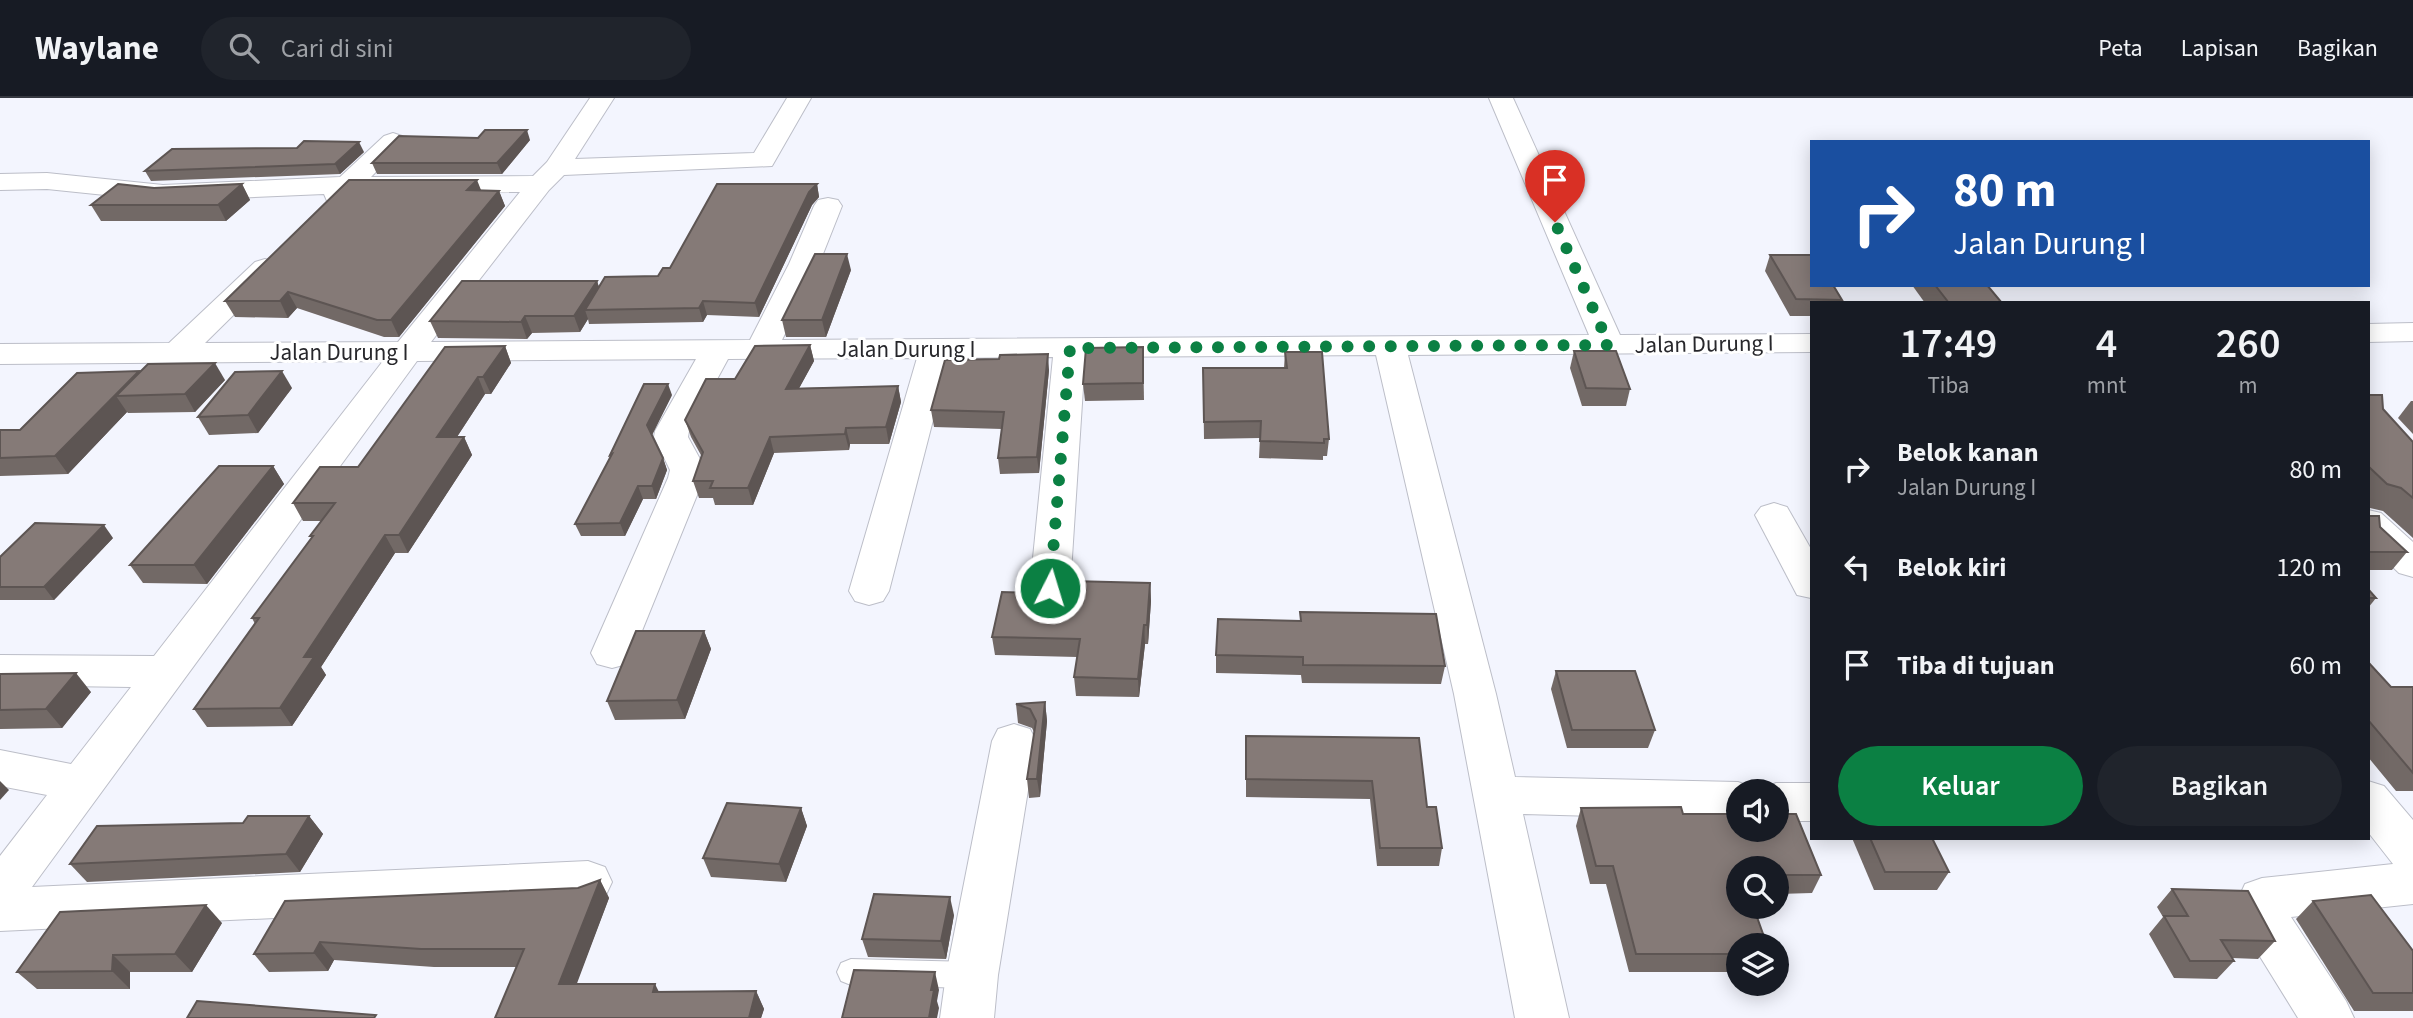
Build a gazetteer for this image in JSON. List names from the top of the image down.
{
  "streets": {
    "street": ["Jalan Durung I"]
  },
  "page": {
    "header": "Waylane",
    "search": "Cari di sini",
    "nav": ["Peta", "Lapisan", "Bagikan"],
    "turn": ["80 m", "Jalan Durung I"],
    "eta": [
      "17:49",
      "Tiba",
      "4",
      "mnt",
      "260",
      "m"
    ],
    "list": [
      {
        "name": "Belok kanan",
        "note": "Jalan Durung I",
        "value": "80 m"
      },
      {
        "name": "Belok kiri",
        "value": "120 m"
      },
      {
        "name": "Tiba di tujuan",
        "value": "60 m"
      }
    ],
    "buttons": ["Keluar", "Bagikan"]
  }
}
